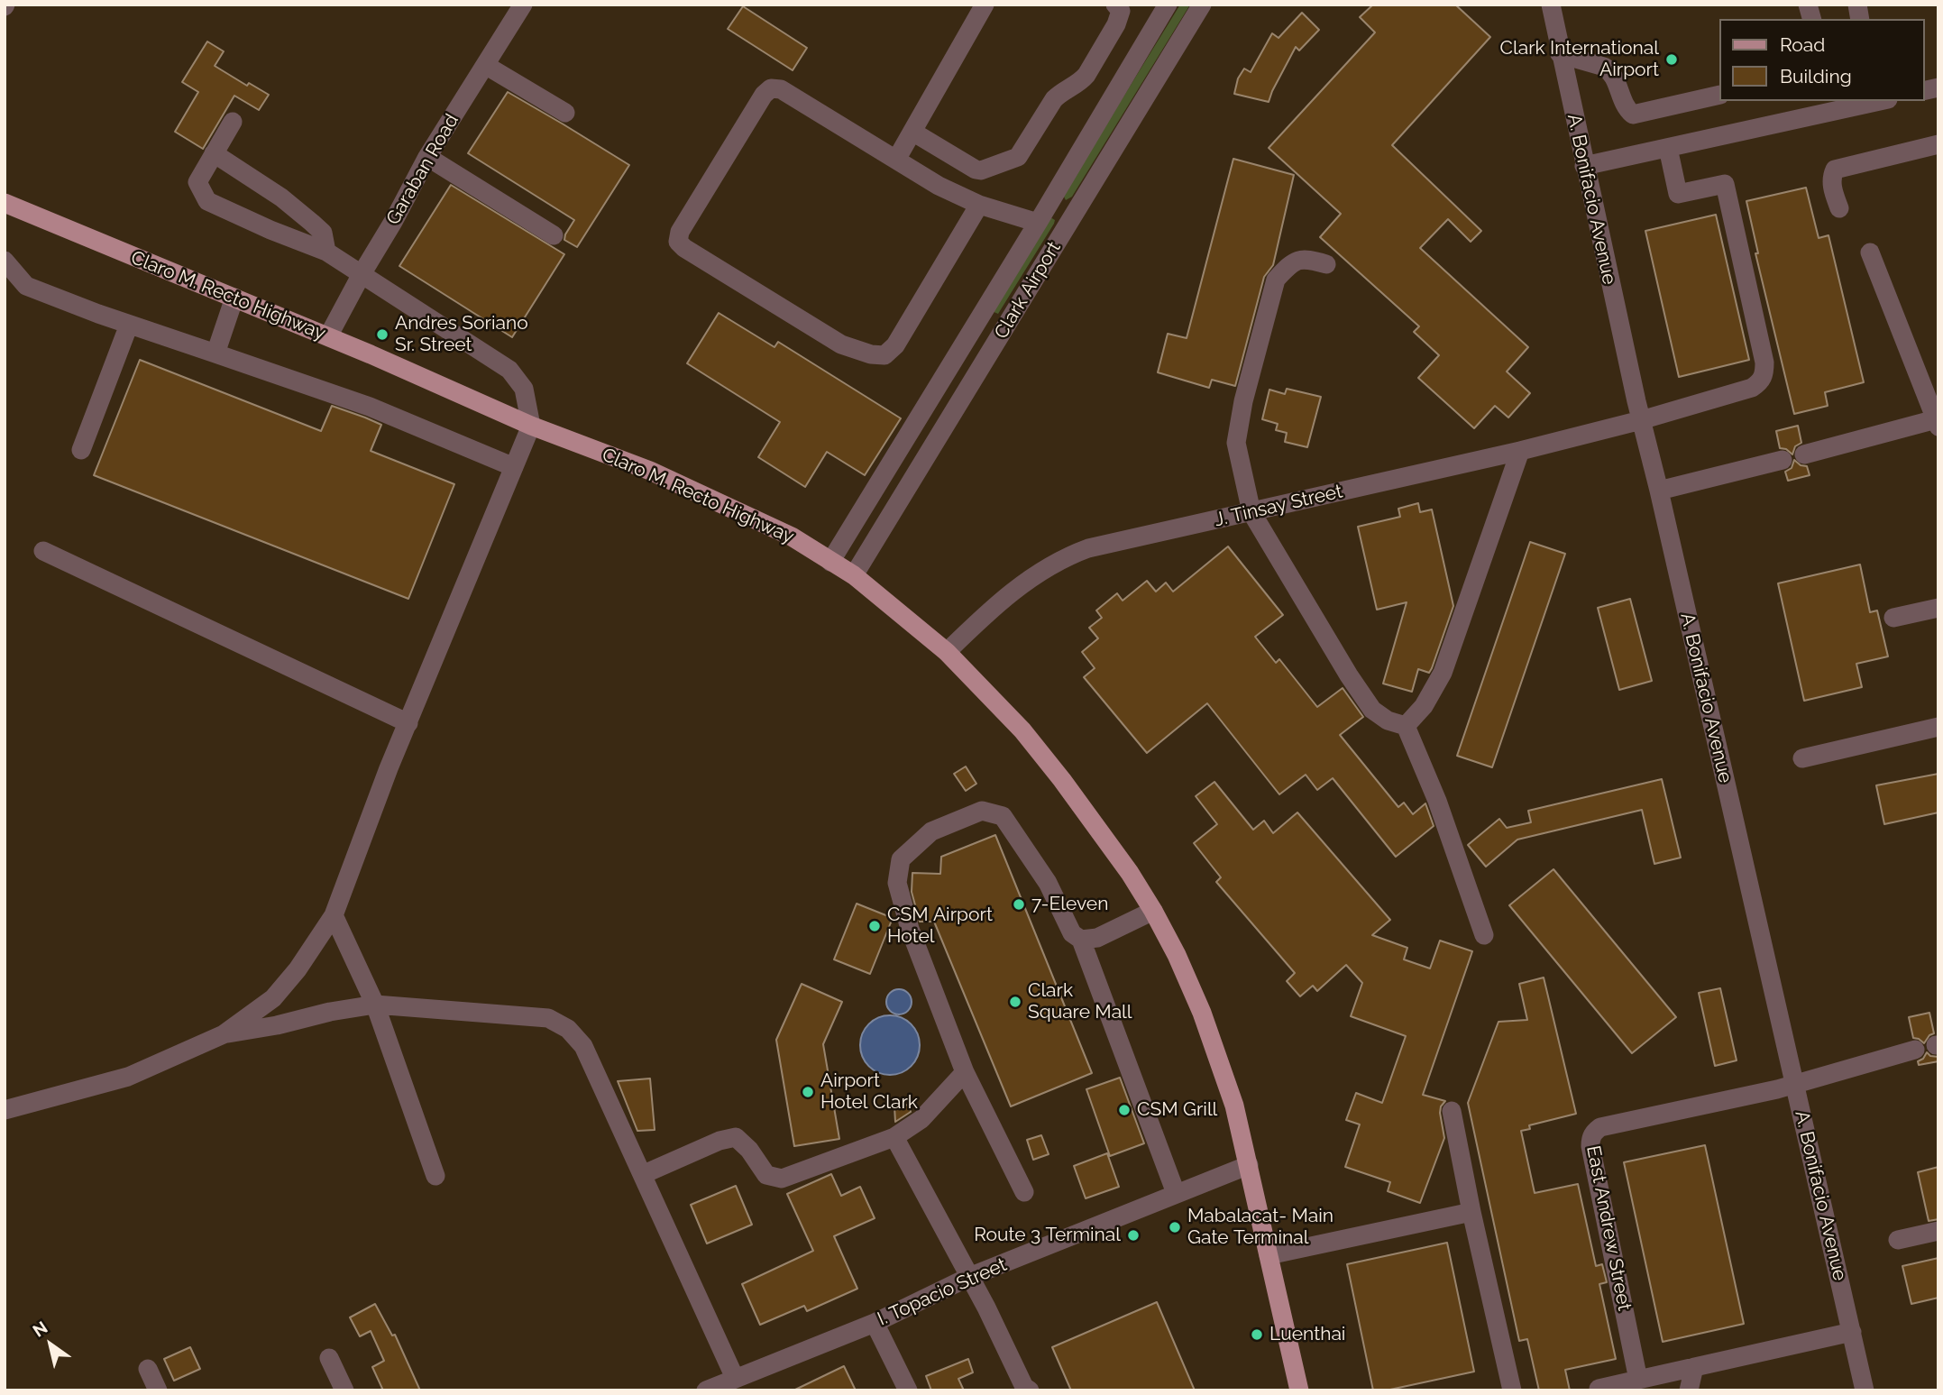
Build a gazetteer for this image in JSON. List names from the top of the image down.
{
  "streets": {
    "main road": ["Claro M. Recto Highway"],
    "street": [
      "Garaban Road",
      "A. Bonifacio Avenue",
      "Clark Airport",
      "J. Tinsay Street",
      "East Andrew Street",
      "I. Topacio Street"
    ]
  },
  "crossings": [
    ["Garaban Road", "Claro M. Recto Highway"],
    ["A. Bonifacio Avenue", "J. Tinsay Street"],
    ["A. Bonifacio Avenue", "East Andrew Street"],
    ["Clark Airport", "Claro M. Recto Highway"],
    ["Claro M. Recto Highway", "J. Tinsay Street"],
    ["Claro M. Recto Highway", "I. Topacio Street"]
  ],
  "places": [
    "Clark International Airport",
    "Andres Soriano Sr. Street",
    "7-Eleven",
    "CSM Airport Hotel",
    "Clark Square Mall",
    "Airport Hotel Clark",
    "CSM Grill",
    "Mabalacat- Main Gate Terminal",
    "Route 3 Terminal",
    "Luenthai"
  ],
  "legend": ["Road", "Building"],
  "north": "top left"
}
